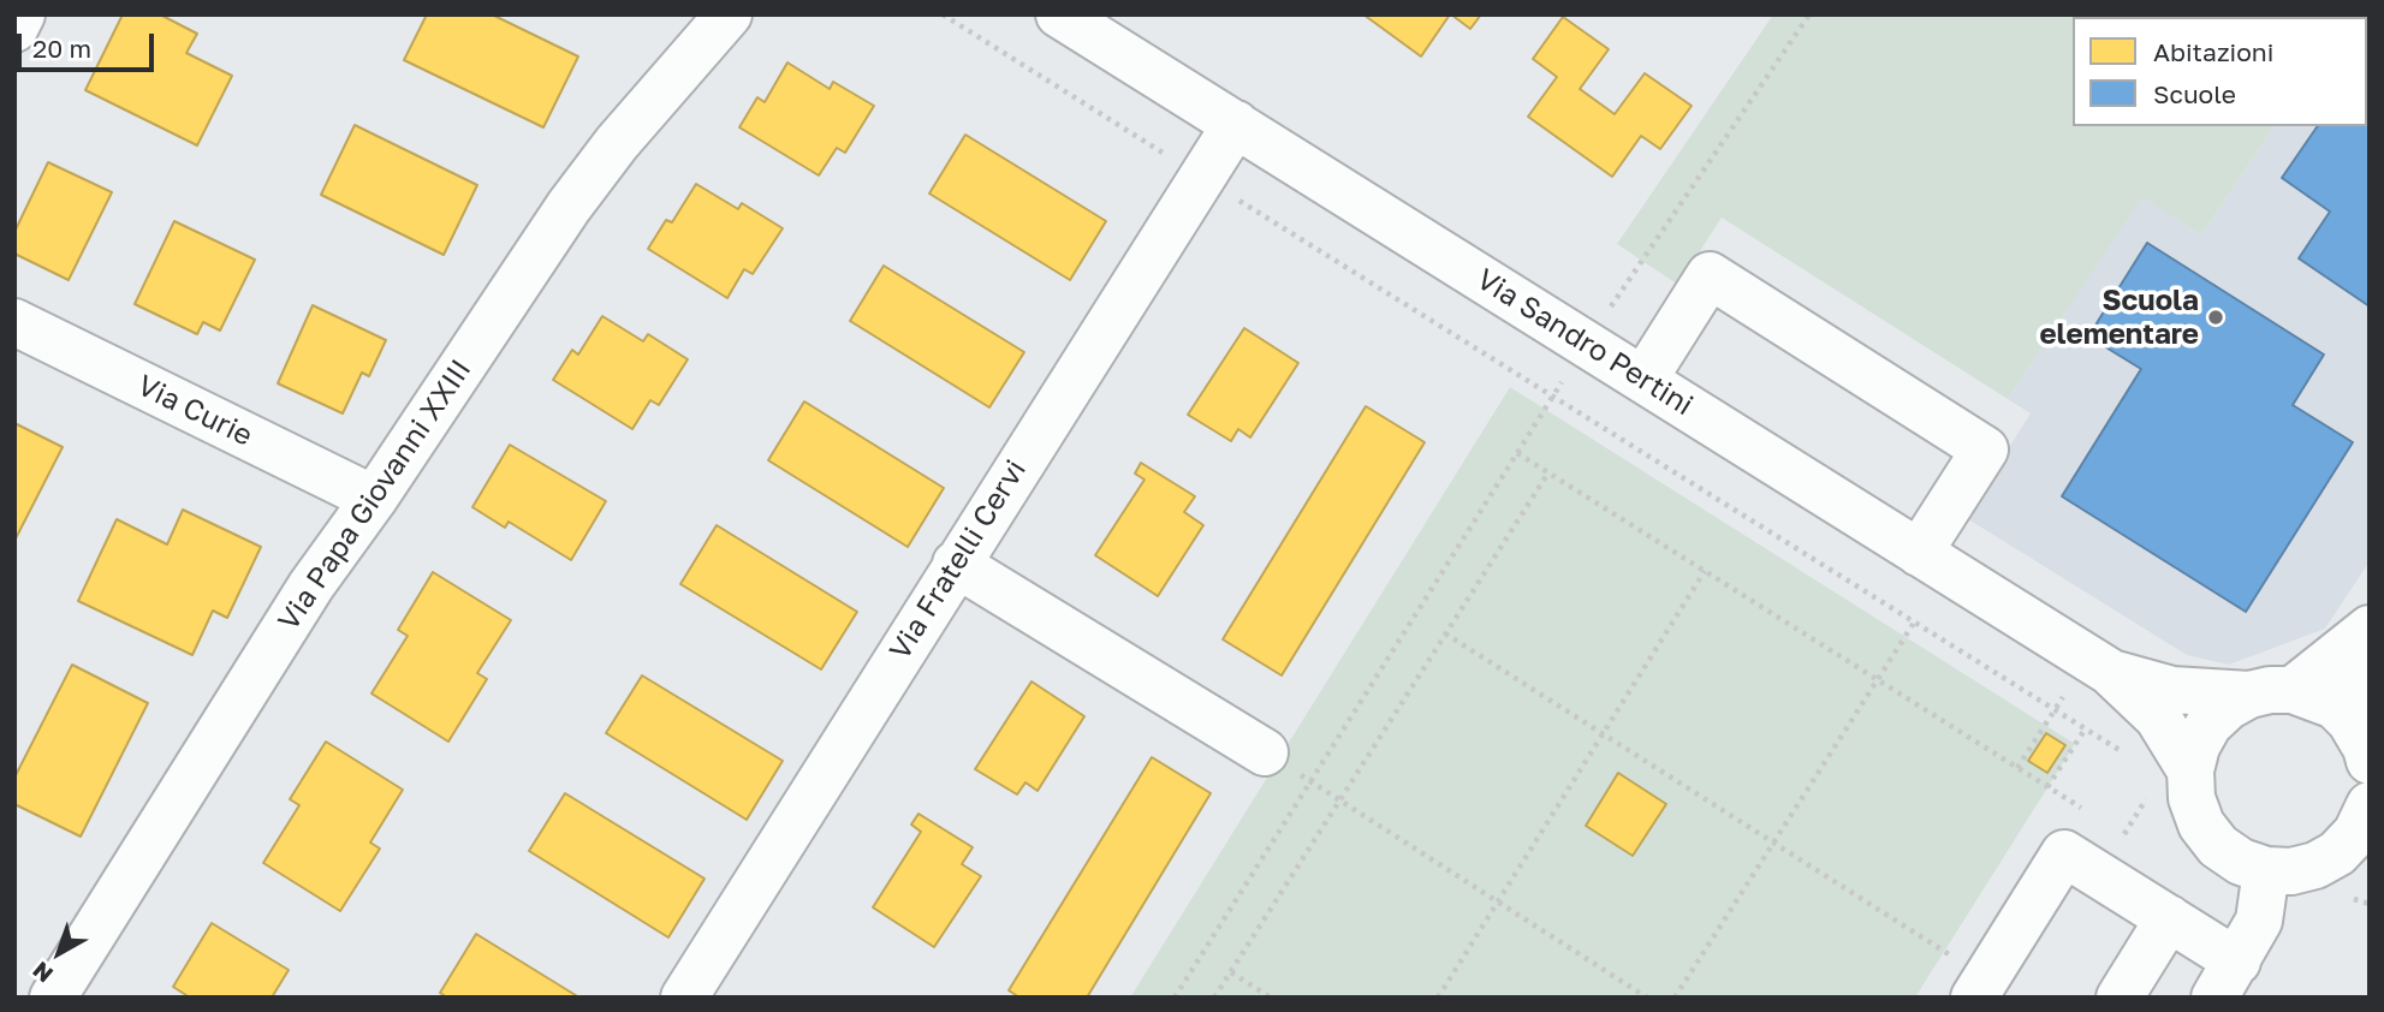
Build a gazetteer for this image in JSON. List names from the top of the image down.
{
  "streets": {
    "street": [
      "Via Sandro Pertini",
      "Via Curie",
      "Via Papa Giovanni XXIII",
      "Via Fratelli Cervi"
    ]
  },
  "crossings": [
    ["Via Sandro Pertini", "Via Fratelli Cervi"],
    ["Via Curie", "Via Papa Giovanni XXIII"]
  ],
  "places": ["Scuola elementare"],
  "legend": ["Abitazioni", "Scuole"],
  "scale_bar": "20 m",
  "north": "bottom left"
}
